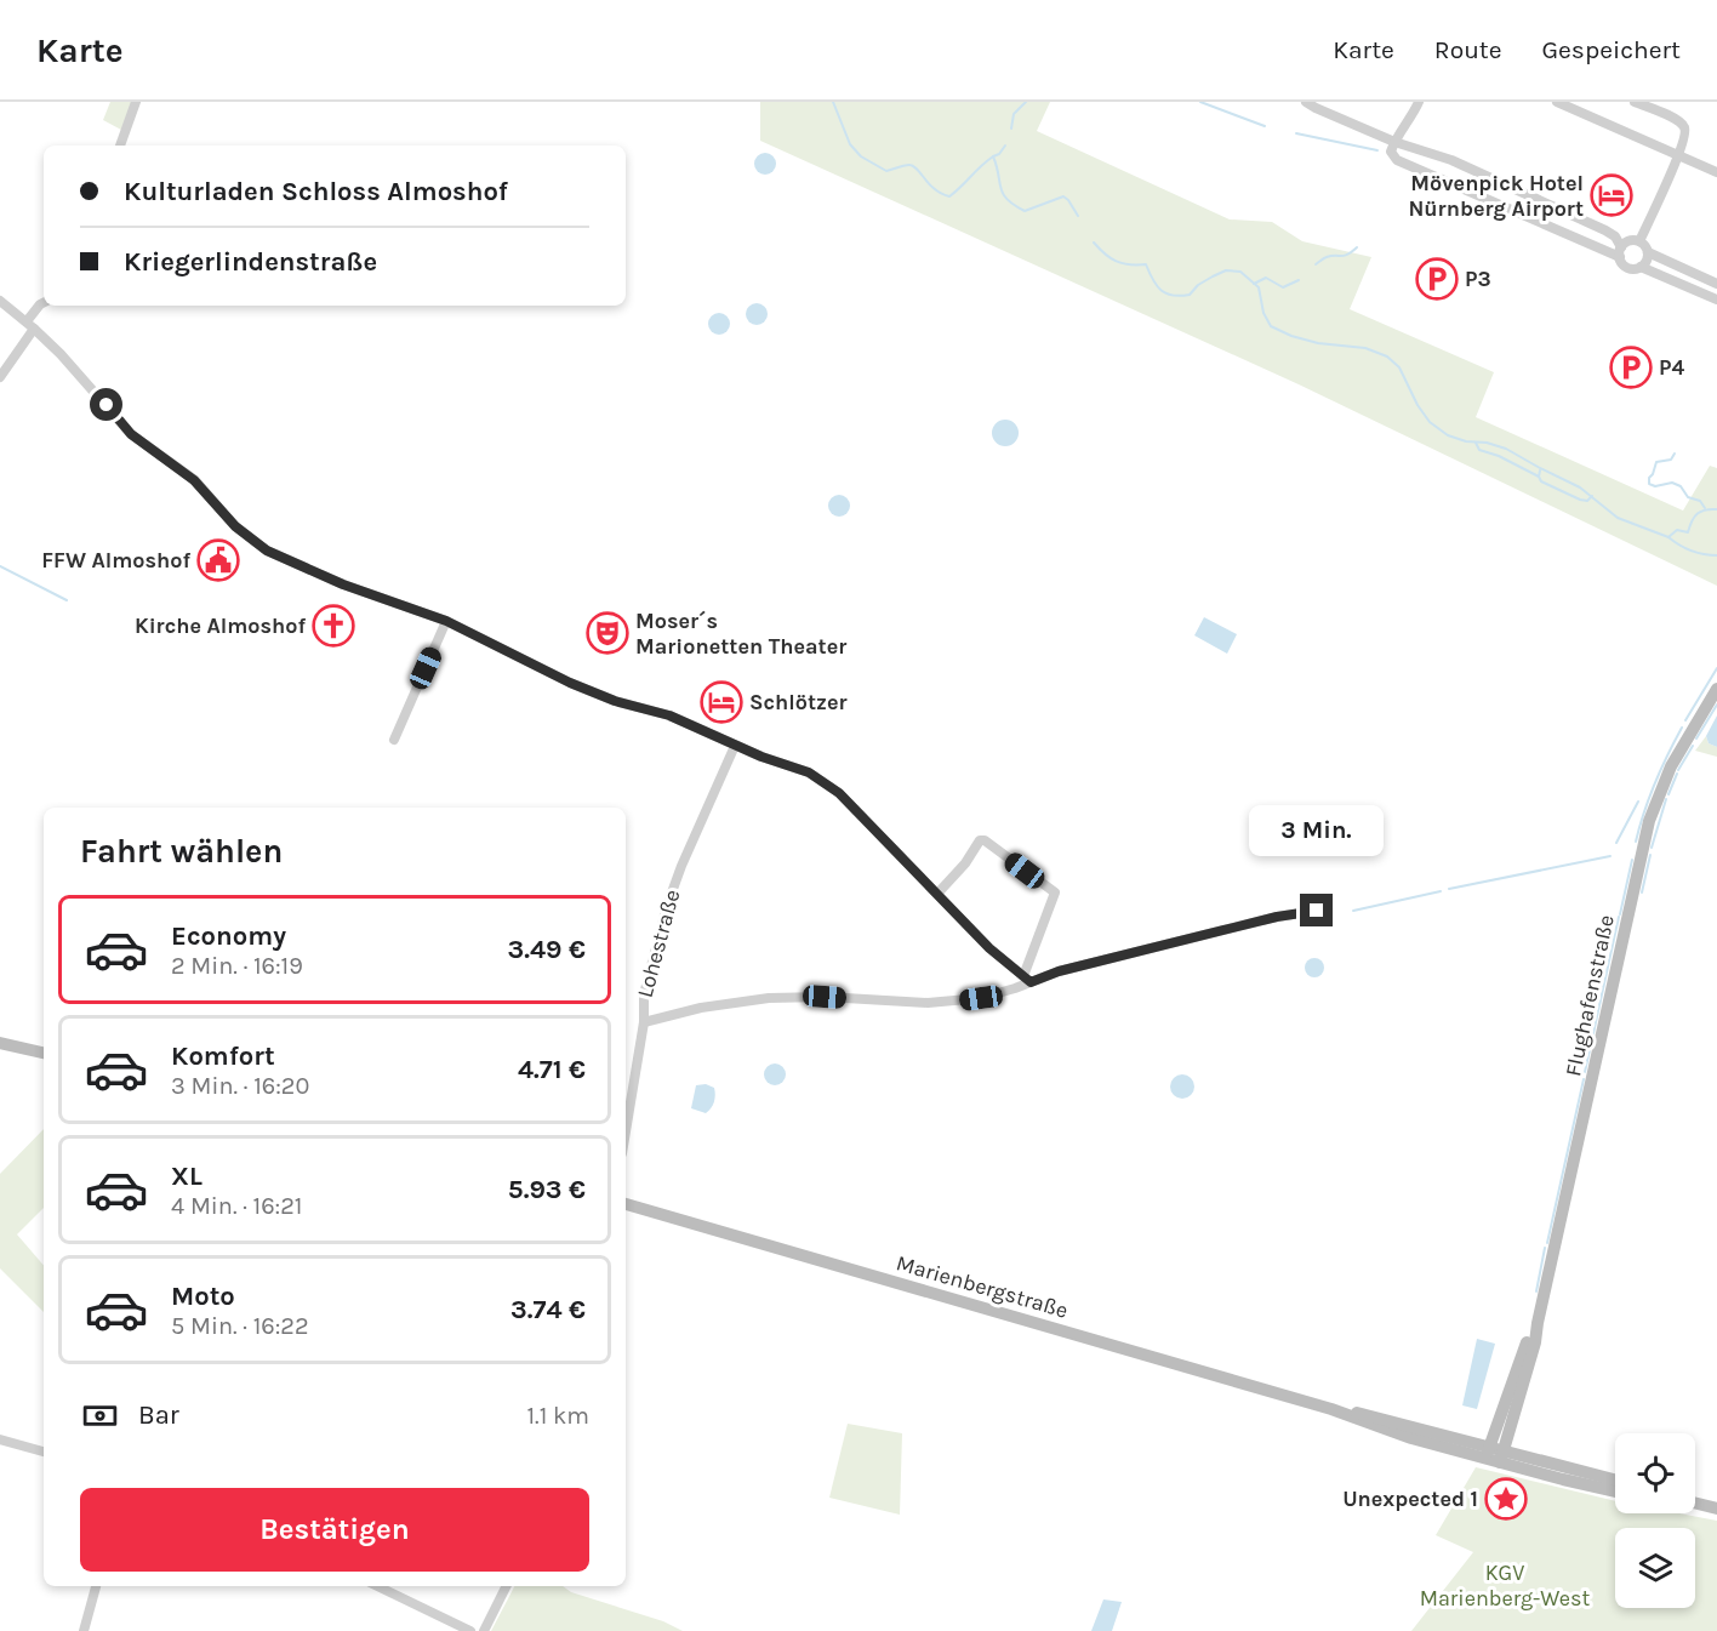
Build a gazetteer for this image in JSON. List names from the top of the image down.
{
  "streets": {
    "main road": ["Flughafenstraße", "Marienbergstraße"],
    "street": ["Lohestraße"]
  },
  "crossings": [
    ["Flughafenstraße", "Marienbergstraße"]
  ],
  "parks": ["KGV Marienberg-West"],
  "places": {
    "hotel": ["Mövenpick Hotel Nürnberg Airport", "Schlötzer"],
    "parking": ["P3", "P4"],
    "public building": ["FFW Almoshof"],
    "church": ["Kirche Almoshof"],
    "theatre": ["Moser´s Marionetten Theater"],
    "place": ["Unexpected 1"]
  },
  "page": {
    "header": "Karte",
    "nav": ["Karte", "Route", "Gespeichert"],
    "banner": ["Kulturladen Schloss Almoshof", "Kriegerlindenstraße"],
    "bubble": "3 Min.",
    "heading": "Fahrt wählen",
    "list": [
      {
        "name": "Economy",
        "note": "2 Min. · 16:19",
        "value": "3.49 €"
      },
      {
        "name": "Komfort",
        "note": "3 Min. · 16:20",
        "value": "4.71 €"
      },
      {
        "name": "XL",
        "note": "4 Min. · 16:21",
        "value": "5.93 €"
      },
      {
        "name": "Moto",
        "note": "5 Min. · 16:22",
        "value": "3.74 €"
      }
    ],
    "pay": ["Bar", "1.1 km"],
    "buttons": "Bestätigen"
  }
}
